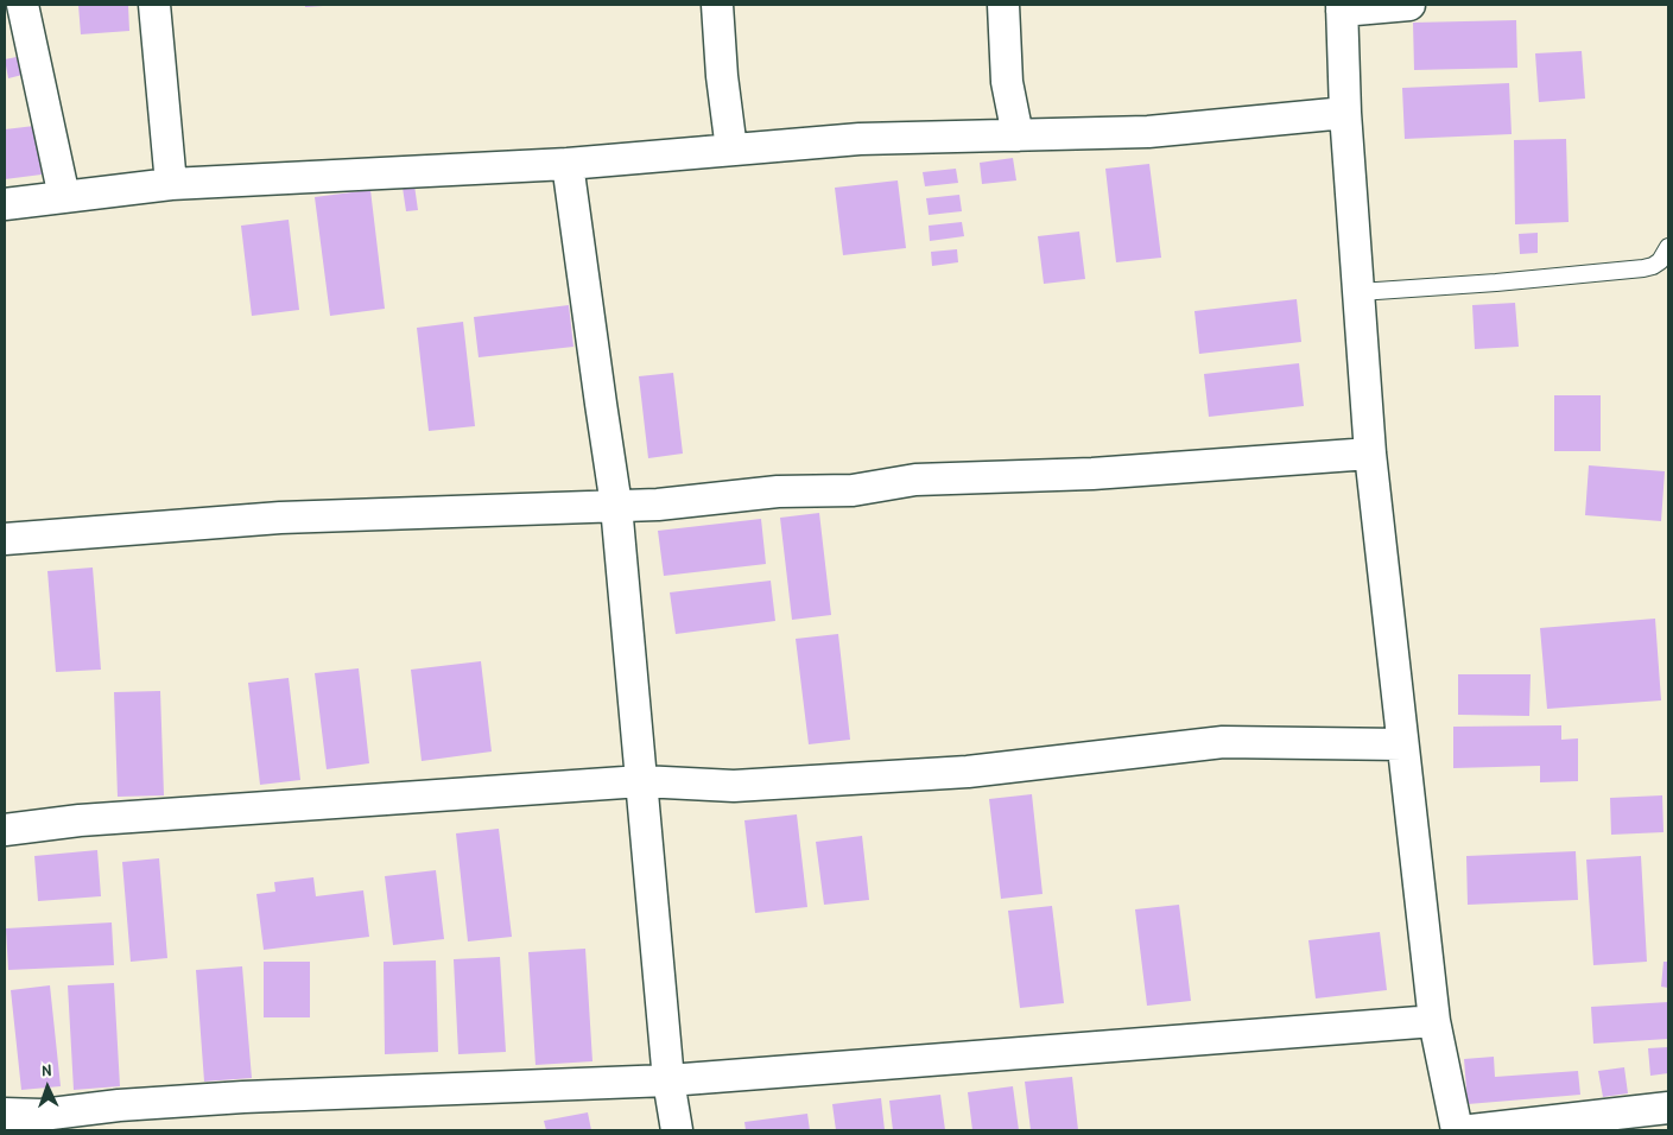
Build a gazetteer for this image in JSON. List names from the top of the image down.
{
  "north": "top"
}
